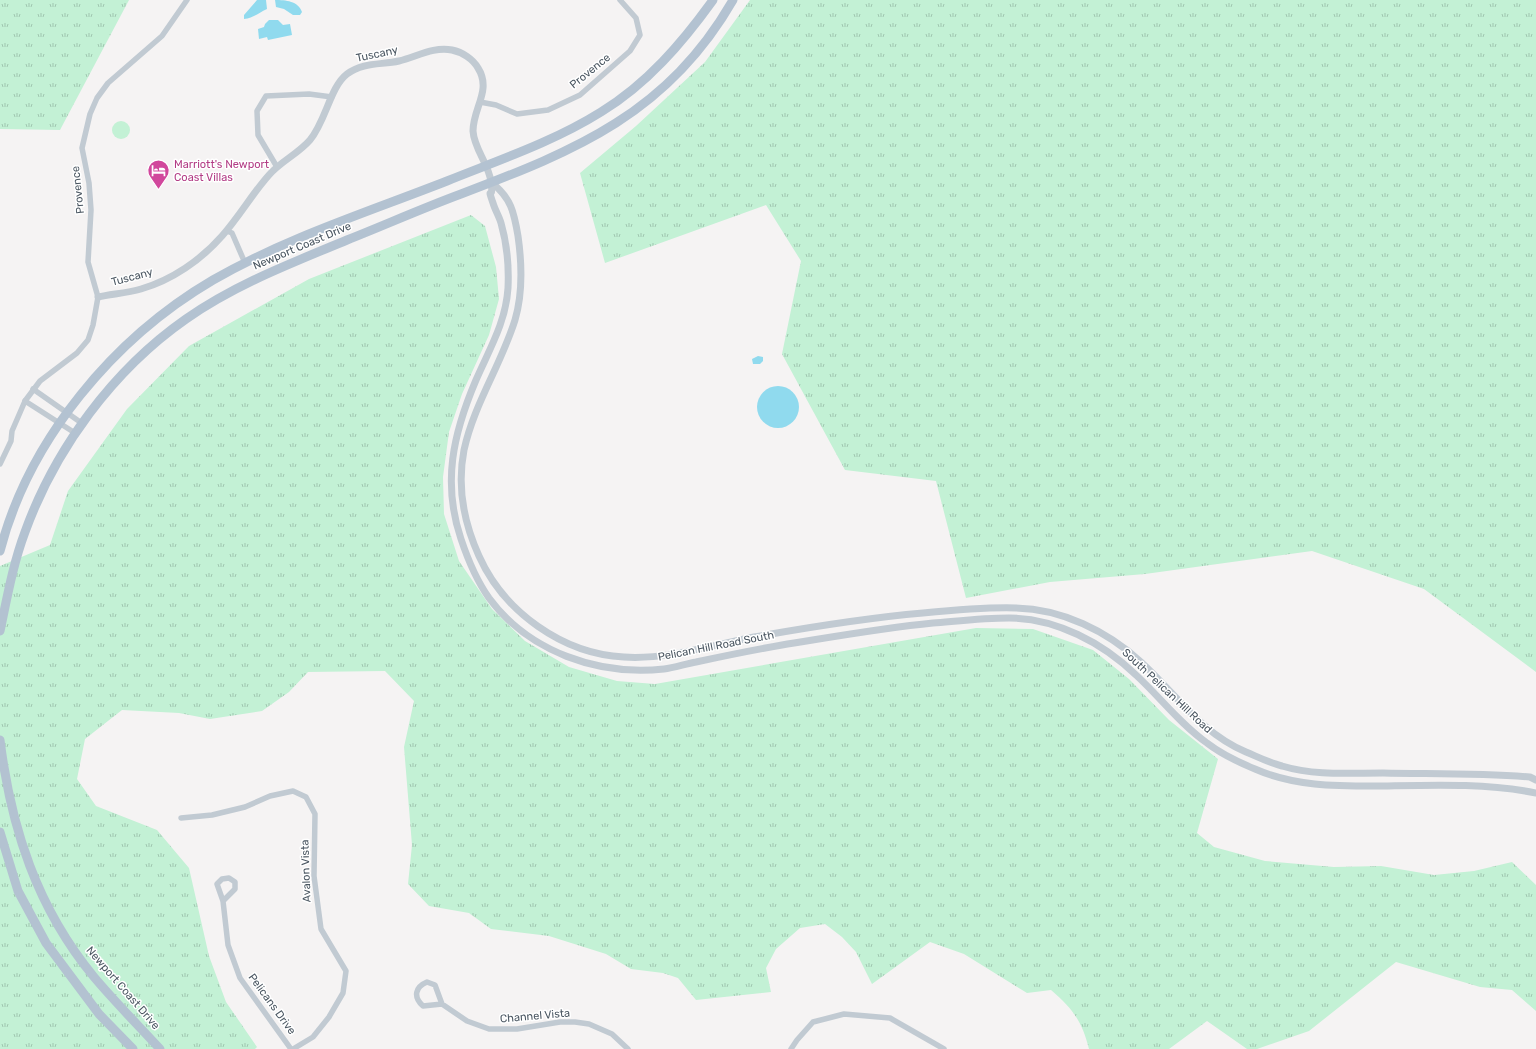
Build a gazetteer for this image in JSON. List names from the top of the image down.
{
  "streets": {
    "main road": ["Newport Coast Drive"],
    "street": [
      "Tuscany",
      "Provence",
      "Pelican Hill Road South",
      "South Pelican Hill Road",
      "Avalon Vista",
      "Pelicans Drive",
      "Channel Vista"
    ]
  },
  "crossings": [
    ["Tuscany", "Provence"],
    ["Tuscany", "Newport Coast Drive"],
    ["Tuscany", "Pelican Hill Road South"],
    ["Newport Coast Drive", "Pelican Hill Road South"],
    ["Pelican Hill Road South", "South Pelican Hill Road"],
    ["Avalon Vista", "Pelicans Drive"]
  ],
  "places": {
    "hotel": ["Marriott's Newport Coast Villas"]
  }
}
